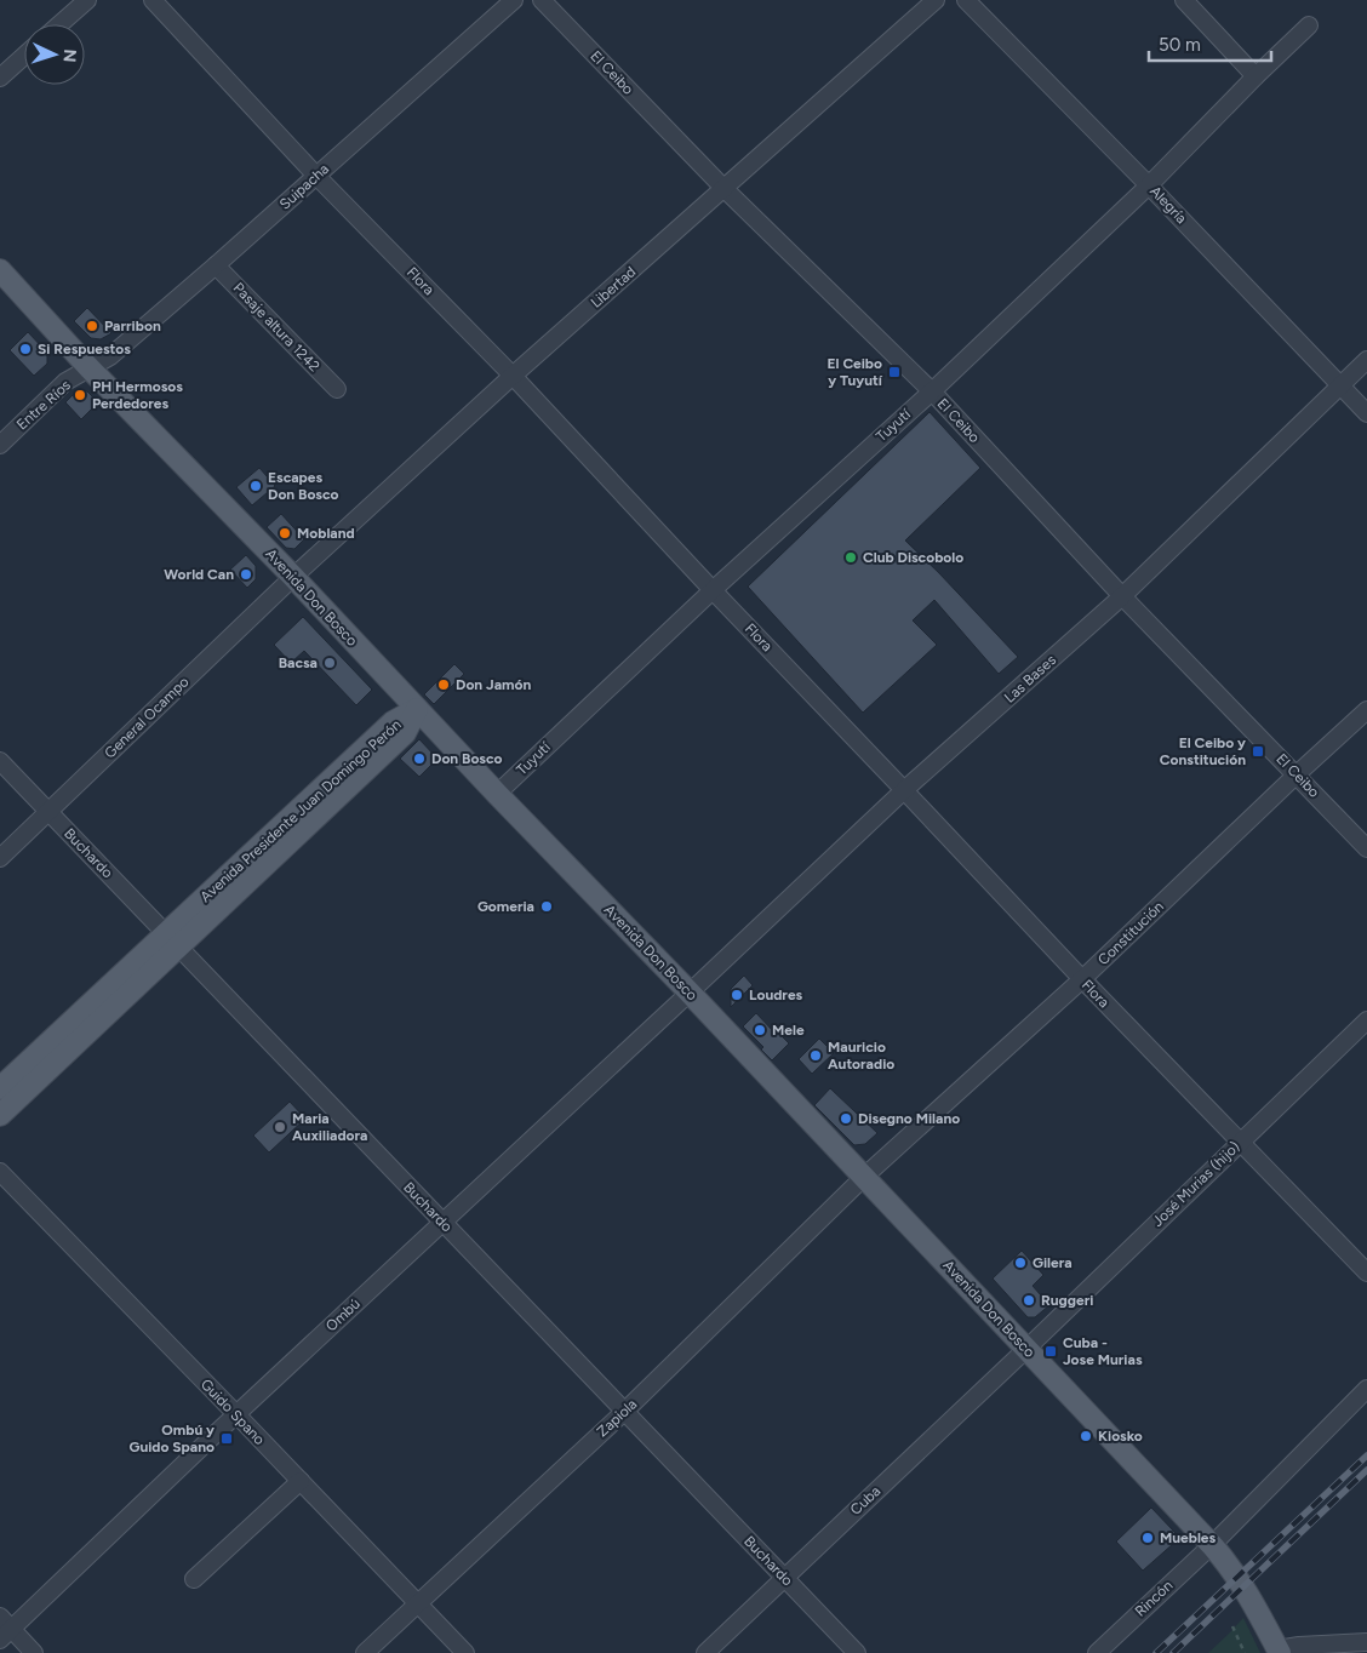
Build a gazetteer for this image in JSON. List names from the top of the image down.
{
  "streets": {
    "main road": ["Avenida Don Bosco", "Avenida Presidente Juan Domingo Perón"],
    "street": [
      "El Ceibo",
      "Suipacha",
      "Alegría",
      "Flora",
      "Libertad",
      "Pasaje altura 1242",
      "Entre Ríos",
      "Tuyutí",
      "Las Bases",
      "General Ocampo",
      "Buchardo",
      "Constitución",
      "José Murias (hijo)",
      "Ombú",
      "Guido Spano",
      "Zapiola",
      "Cuba",
      "Rincón"
    ]
  },
  "crossings": [
    ["El Ceibo", "Libertad"],
    ["El Ceibo", "Tuyutí"],
    ["El Ceibo", "Las Bases"],
    ["El Ceibo", "Constitución"],
    ["Suipacha", "Flora"],
    ["Suipacha", "Pasaje altura 1242"],
    ["Suipacha", "Entre Ríos"],
    ["Suipacha", "Avenida Don Bosco"],
    ["Alegría", "Tuyutí"],
    ["Alegría", "Las Bases"],
    ["Flora", "Libertad"],
    ["Flora", "Tuyutí"],
    ["Flora", "Las Bases"],
    ["Flora", "Constitución"],
    ["Flora", "José Murias (hijo)"],
    ["Libertad", "Avenida Don Bosco"],
    ["Libertad", "General Ocampo"],
    ["Entre Ríos", "Avenida Don Bosco"],
    ["Tuyutí", "Avenida Don Bosco"],
    ["Avenida Don Bosco", "Las Bases"],
    ["Avenida Don Bosco", "General Ocampo"],
    ["Avenida Don Bosco", "Avenida Presidente Juan Domingo Perón"],
    ["Avenida Don Bosco", "Constitución"],
    ["Avenida Don Bosco", "José Murias (hijo)"],
    ["Avenida Don Bosco", "Ombú"],
    ["Avenida Don Bosco", "Zapiola"],
    ["Avenida Don Bosco", "Cuba"],
    ["Avenida Don Bosco", "Rincón"],
    ["Las Bases", "Ombú"],
    ["General Ocampo", "Buchardo"],
    ["Avenida Presidente Juan Domingo Perón", "Buchardo"],
    ["Buchardo", "Ombú"],
    ["Buchardo", "Zapiola"],
    ["Buchardo", "Cuba"],
    ["Constitución", "Zapiola"],
    ["José Murias (hijo)", "Cuba"],
    ["Ombú", "Guido Spano"],
    ["Guido Spano", "Zapiola"]
  ],
  "places": {
    "other": [
      "Parribon",
      "Si Respuestos",
      "PH Hermosos Perdedores",
      "Escapes Don Bosco",
      "Mobland",
      "Club Discobolo",
      "World Can",
      "Bacsa",
      "Don Jamón",
      "Don Bosco",
      "Gomeria",
      "Loudres",
      "Mele",
      "Mauricio Autoradio",
      "Disegno Milano",
      "Maria Auxiliadora",
      "Gilera",
      "Ruggeri",
      "Kiosko",
      "Muebles"
    ],
    "transit": [
      "El Ceibo y Tuyutí",
      "El Ceibo y Constitución",
      "Cuba - Jose Murias",
      "Ombú y Guido Spano"
    ]
  },
  "scale_bar": "50 m",
  "north": "right"
}
